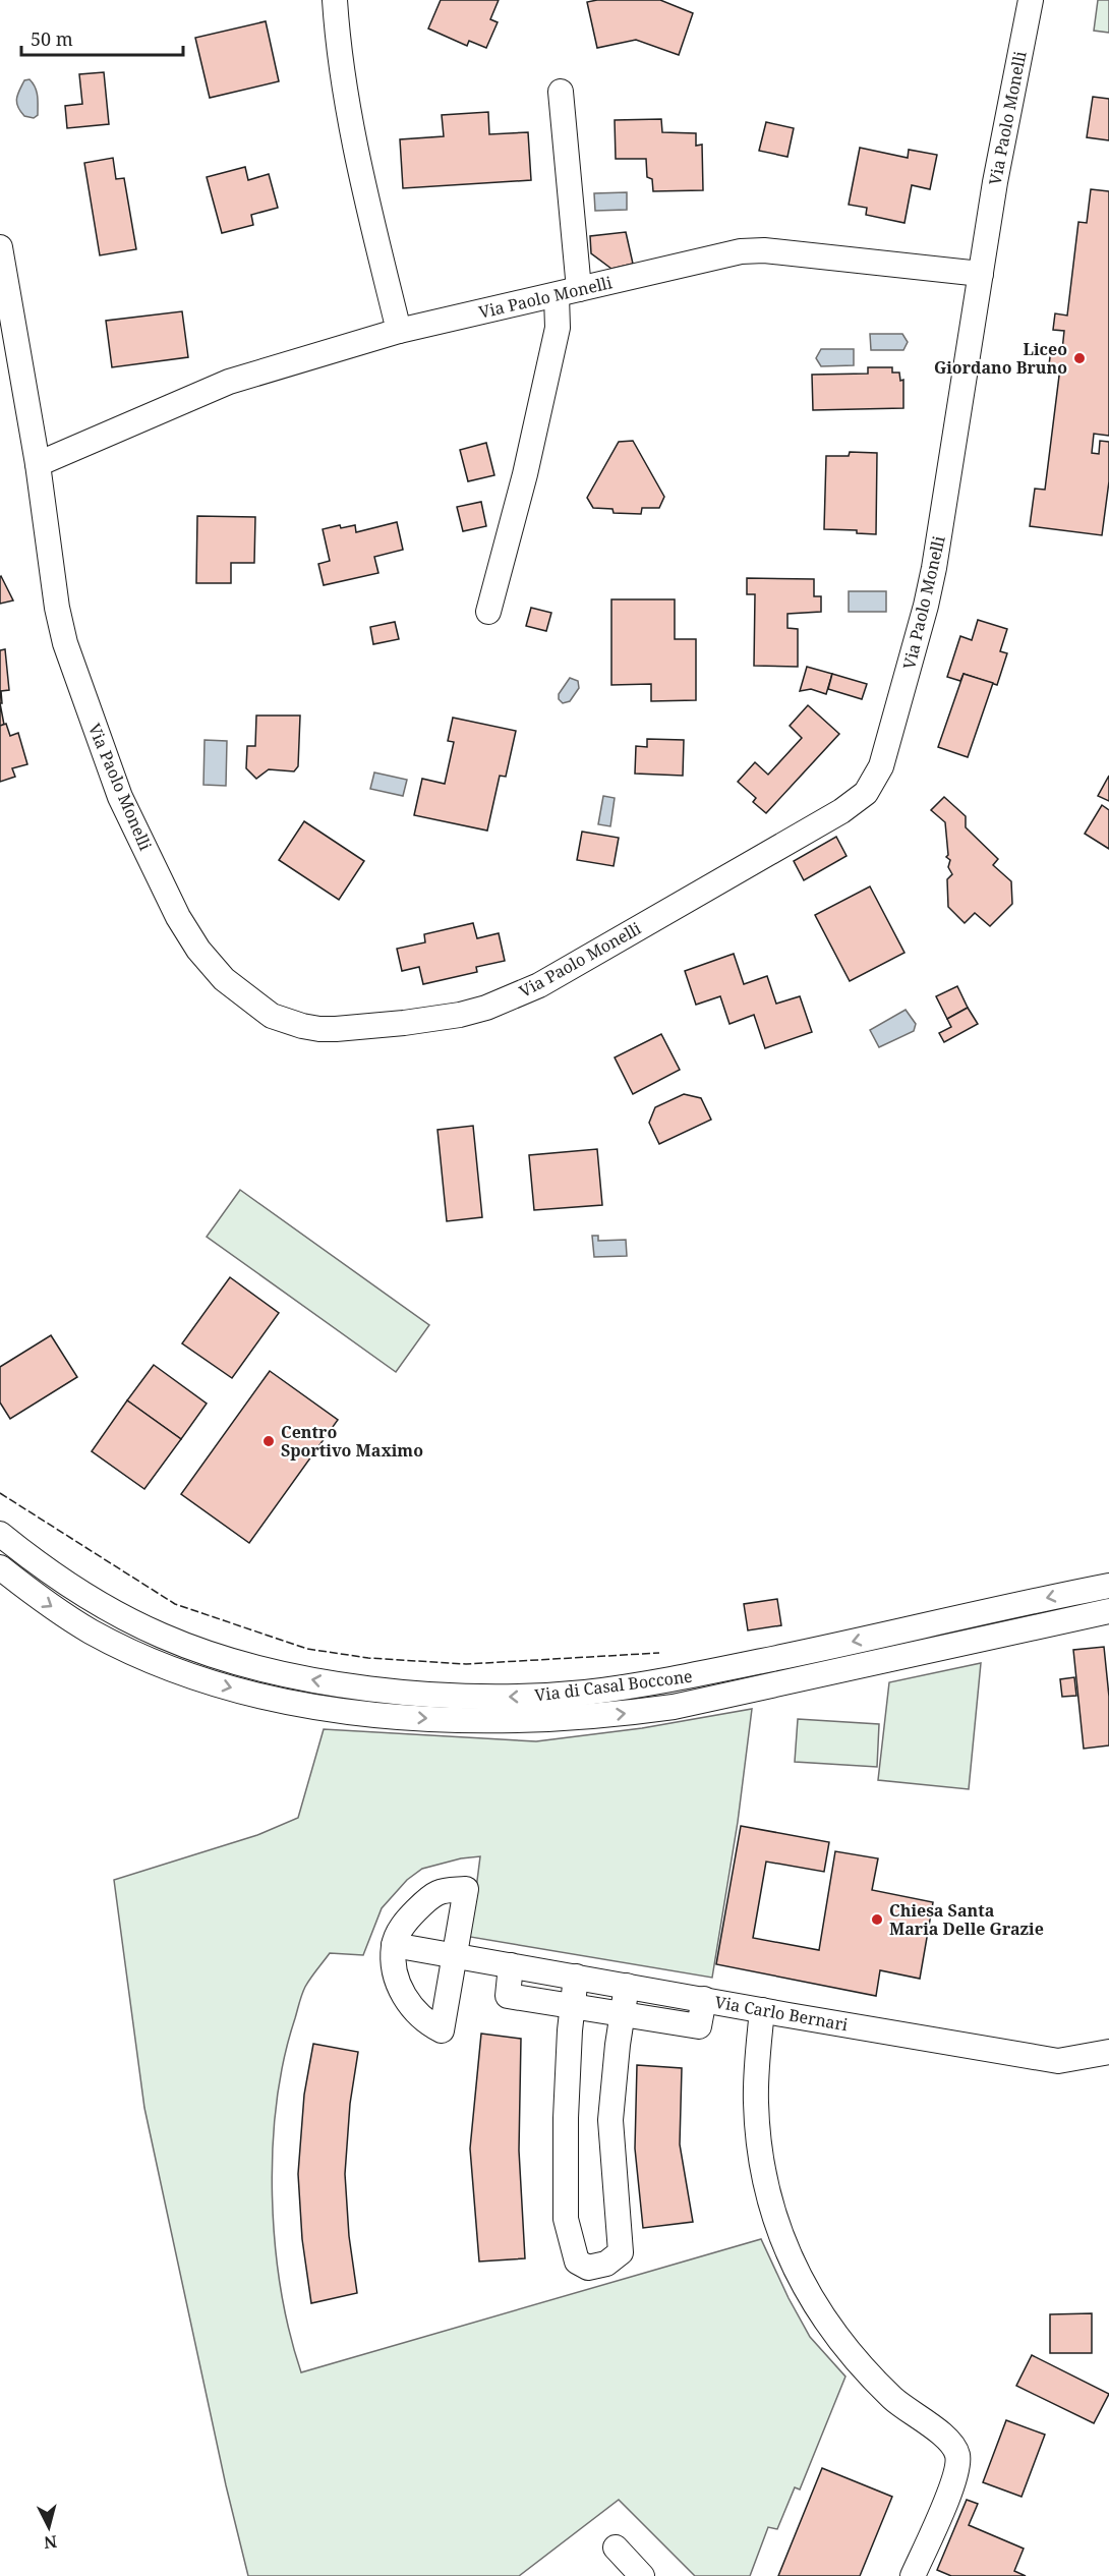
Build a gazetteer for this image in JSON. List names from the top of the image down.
{
  "streets": {
    "street": ["Via Paolo Monelli", "Via di Casal Boccone", "Via Carlo Bernari"]
  },
  "places": ["Liceo Giordano Bruno", "Centro Sportivo Maximo", "Chiesa Santa Maria Delle Grazie"],
  "scale_bar": "50 m",
  "north": "bottom"
}
